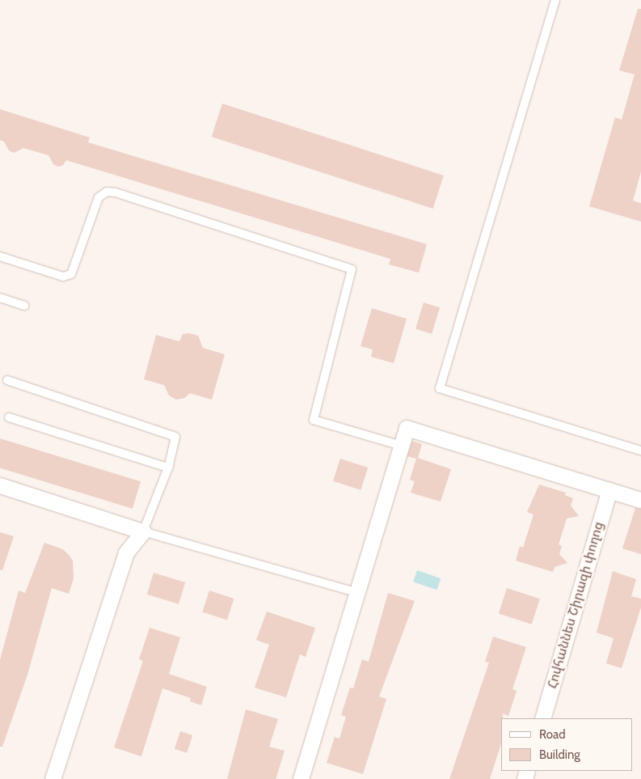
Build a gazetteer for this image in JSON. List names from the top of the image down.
{
  "streets": {
    "street": ["Հովհաննես Շիրազի փողոց"]
  },
  "legend": ["Road", "Building"]
}
